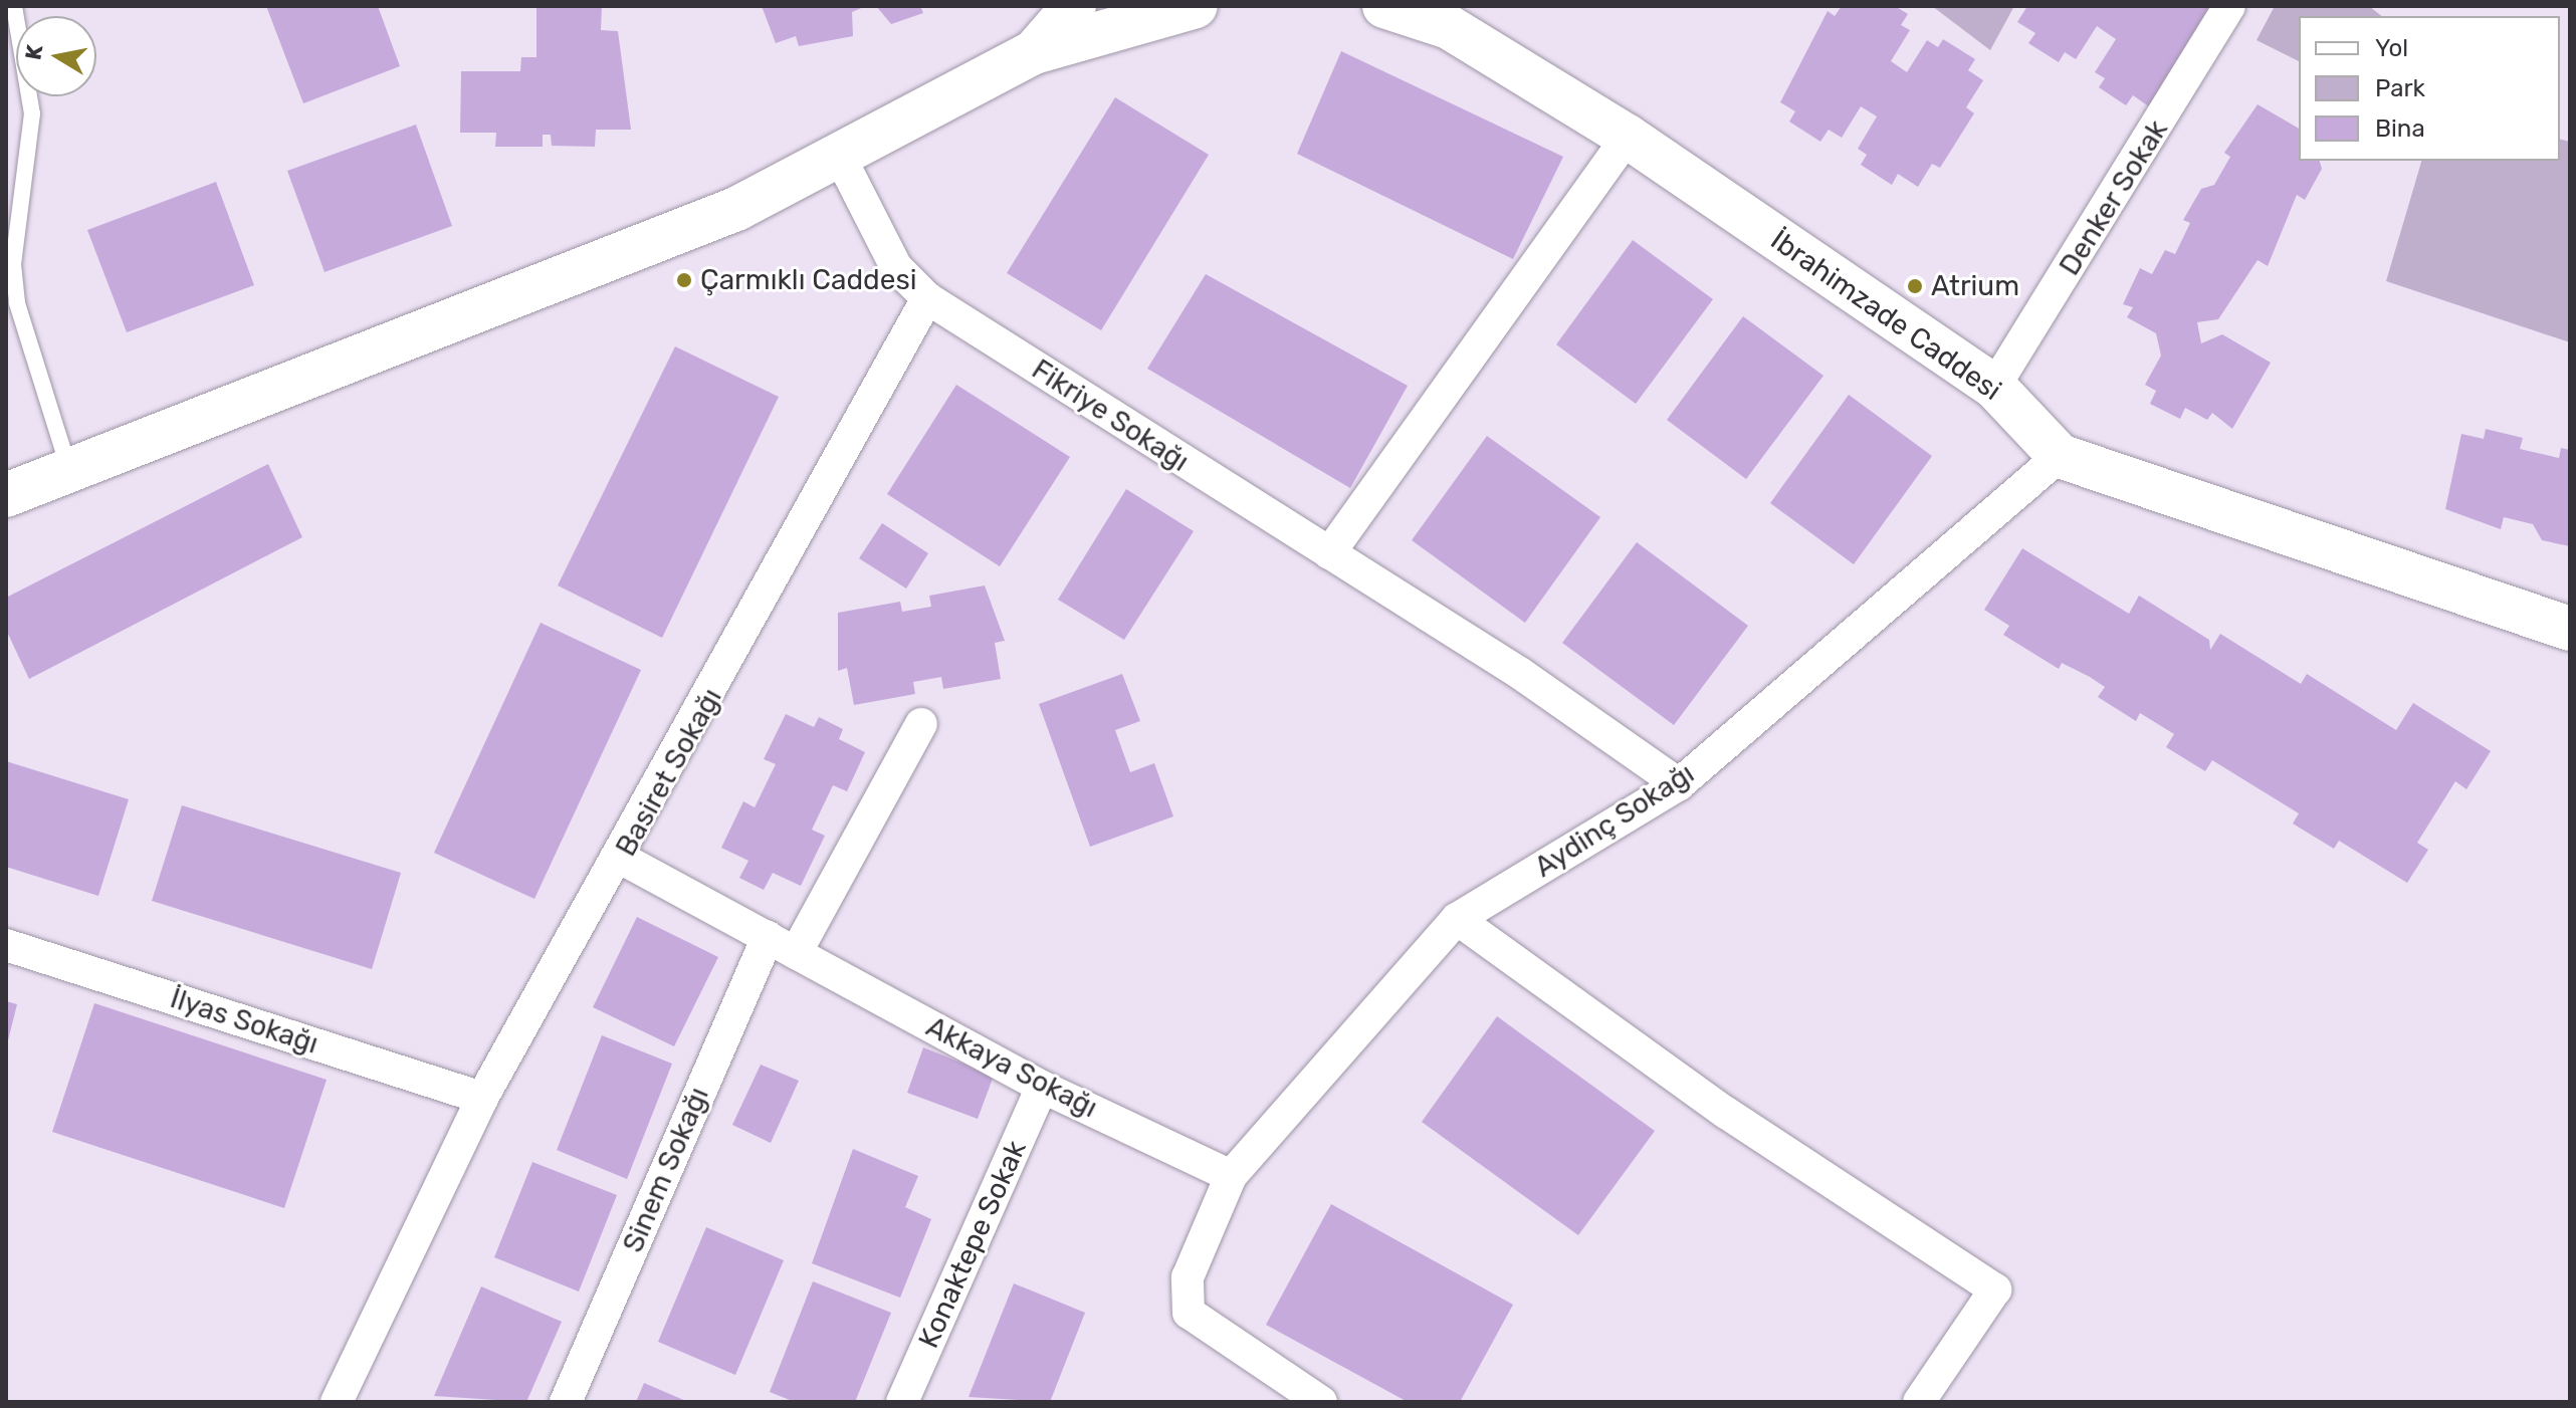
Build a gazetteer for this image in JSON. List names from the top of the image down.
{
  "streets": {
    "main road": ["İbrahimzade Caddesi"],
    "street": [
      "Denker Sokak",
      "Fikriye Sokağı",
      "Basiret Sokağı",
      "Aydinç Sokağı",
      "İlyas Sokağı",
      "Akkaya Sokağı",
      "Sinem Sokağı",
      "Konaktepe Sokak"
    ]
  },
  "crossings": [
    ["Denker Sokak", "İbrahimzade Caddesi"],
    ["İbrahimzade Caddesi", "Aydinç Sokağı"],
    ["Fikriye Sokağı", "Basiret Sokağı"],
    ["Fikriye Sokağı", "Aydinç Sokağı"],
    ["Basiret Sokağı", "İlyas Sokağı"],
    ["Basiret Sokağı", "Akkaya Sokağı"],
    ["Aydinç Sokağı", "Akkaya Sokağı"],
    ["Akkaya Sokağı", "Sinem Sokağı"],
    ["Akkaya Sokağı", "Konaktepe Sokak"]
  ],
  "places": ["Çarmıklı Caddesi", "Atrium"],
  "legend": ["Yol", "Park", "Bina"],
  "north": "left"
}
